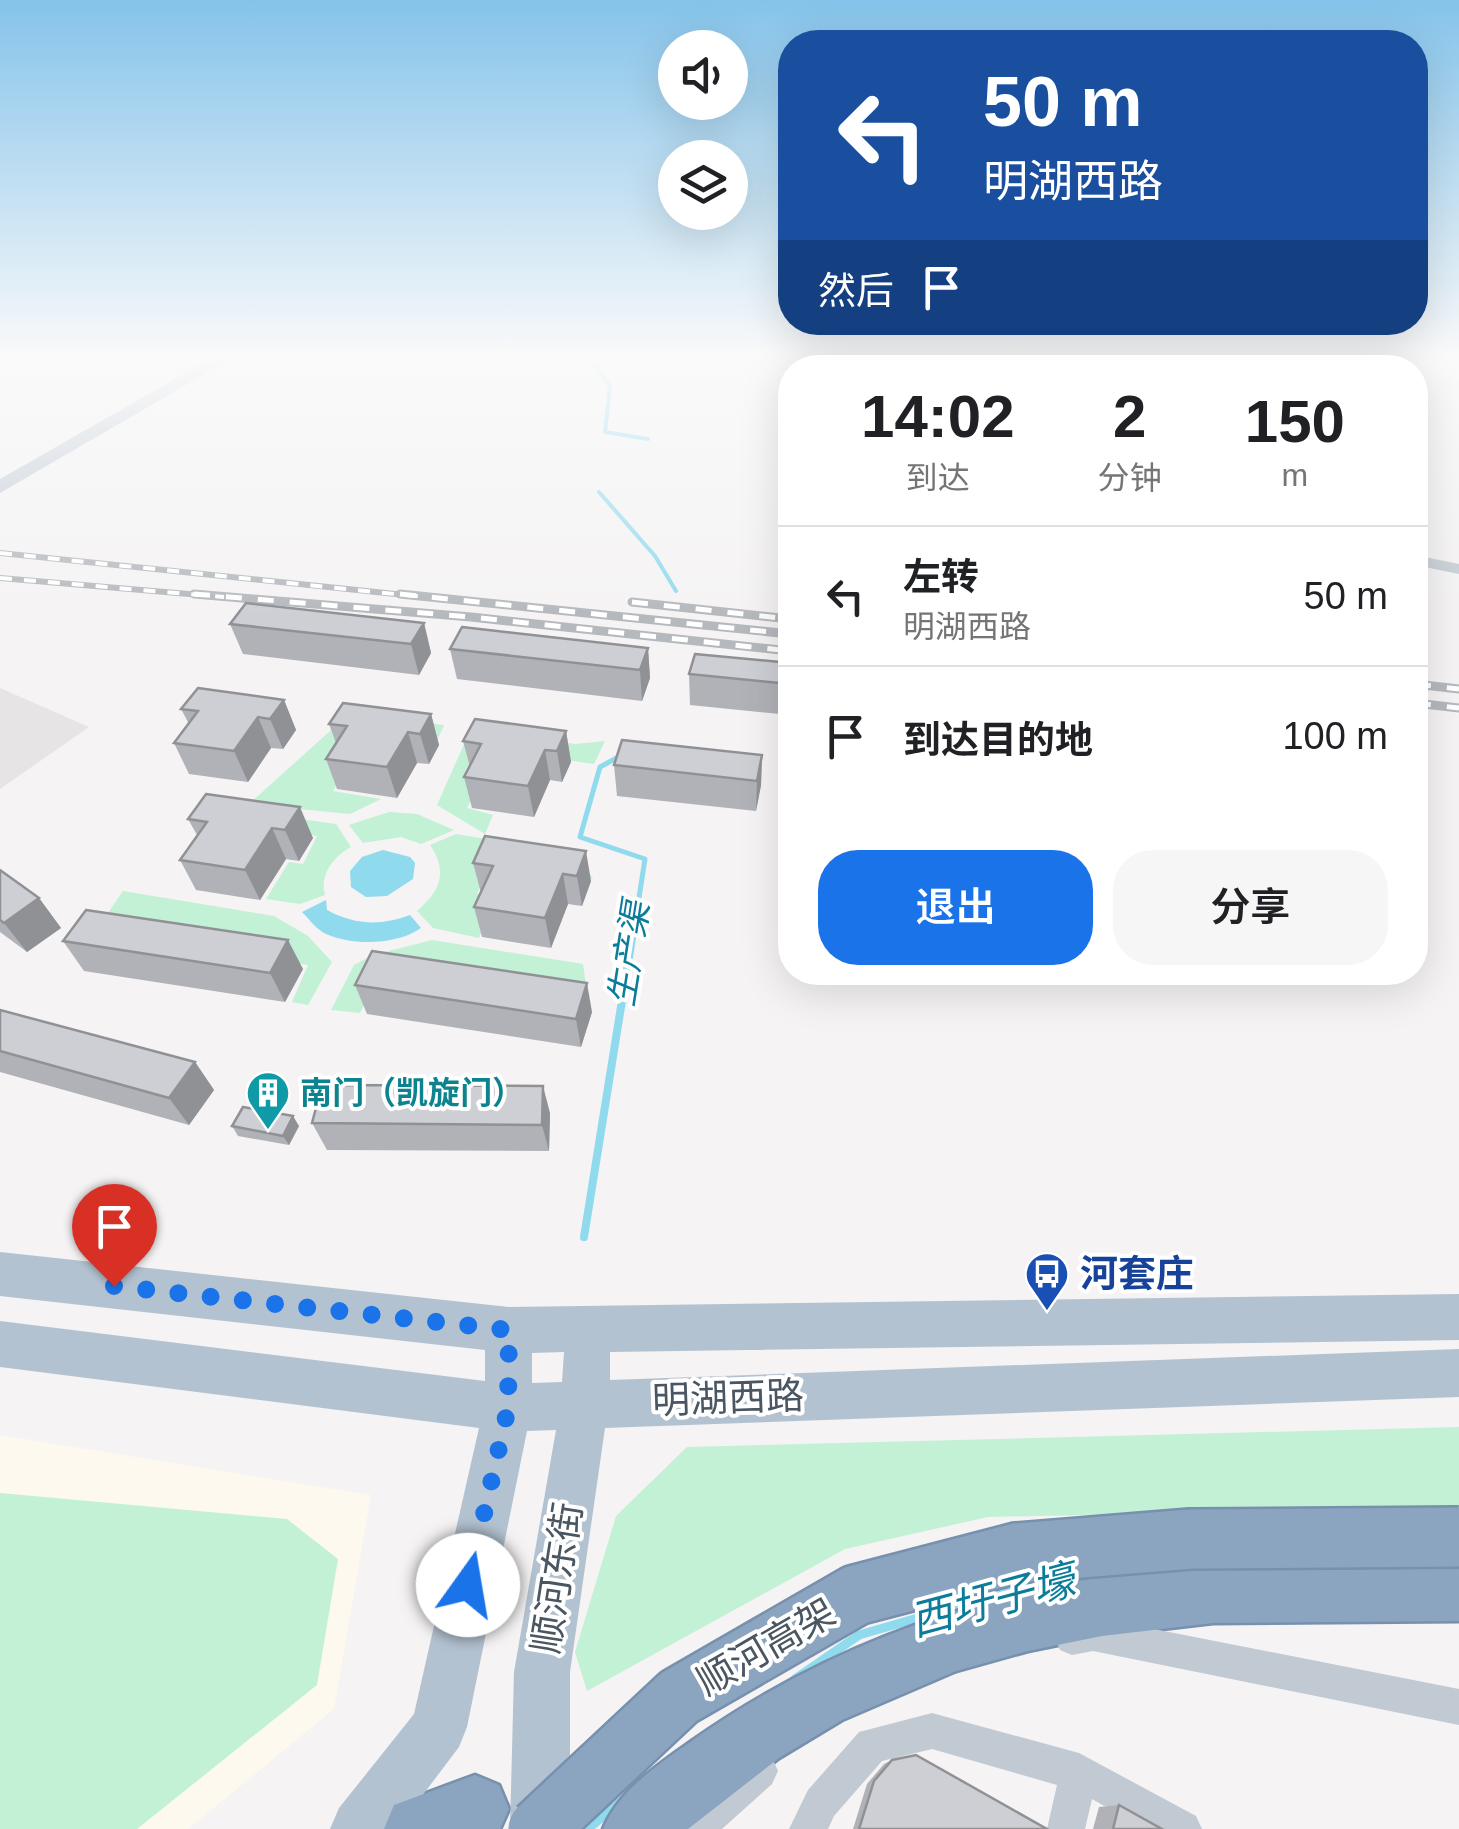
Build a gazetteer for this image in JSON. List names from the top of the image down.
{
  "streets": {
    "highway": ["顺河高架"],
    "main road": ["明湖西路", "顺河东街"]
  },
  "crossings": [
    ["明湖西路", "顺河东街"],
    ["顺河东街", "顺河高架"]
  ],
  "water": ["生产渠", "西圩子壕"],
  "places": {
    "building": ["南门（凯旋门）"],
    "bus stop": ["河套庄"]
  },
  "page": {
    "turn": ["50 m", "明湖西路"],
    "then": "然后",
    "eta": [
      "14:02",
      "到达",
      "2",
      "分钟",
      "150",
      "m"
    ],
    "list": [
      {
        "name": "左转",
        "note": "明湖西路",
        "value": "50 m"
      },
      {
        "name": "到达目的地",
        "value": "100 m"
      }
    ],
    "buttons": ["退出", "分享"]
  }
}
